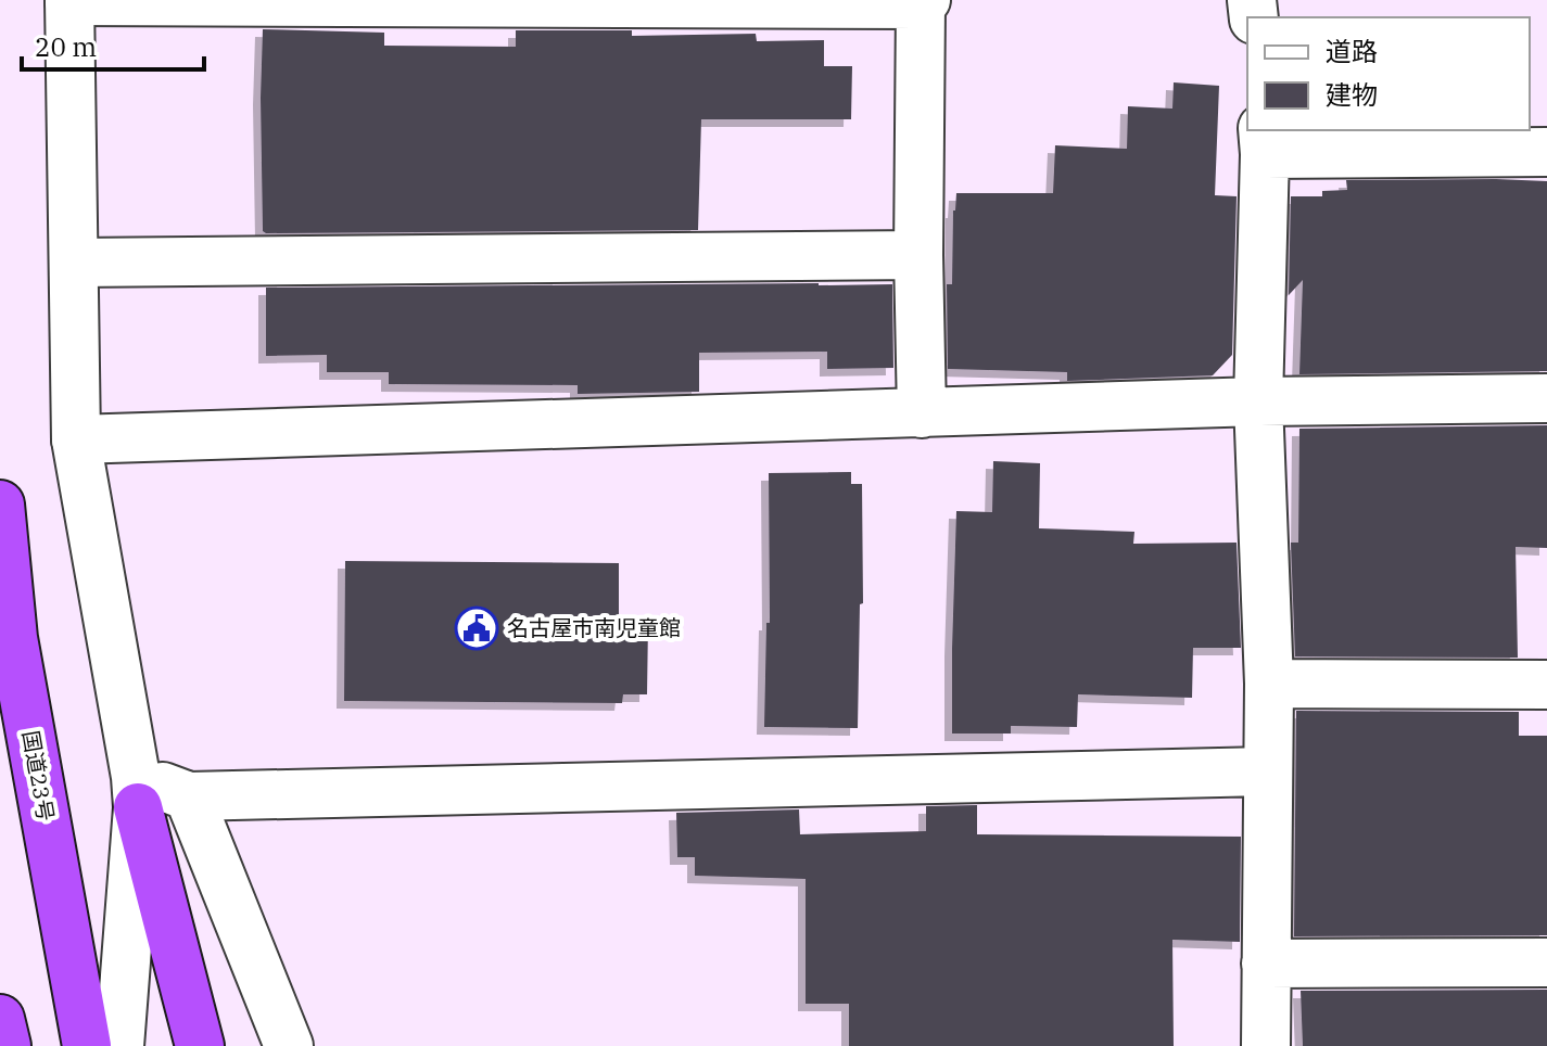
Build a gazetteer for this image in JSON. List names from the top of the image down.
{
  "streets": {
    "highway": ["国道23号"]
  },
  "places": {
    "public building": ["名古屋市南児童館"]
  },
  "legend": ["道路", "建物"],
  "scale_bar": "20 m"
}
